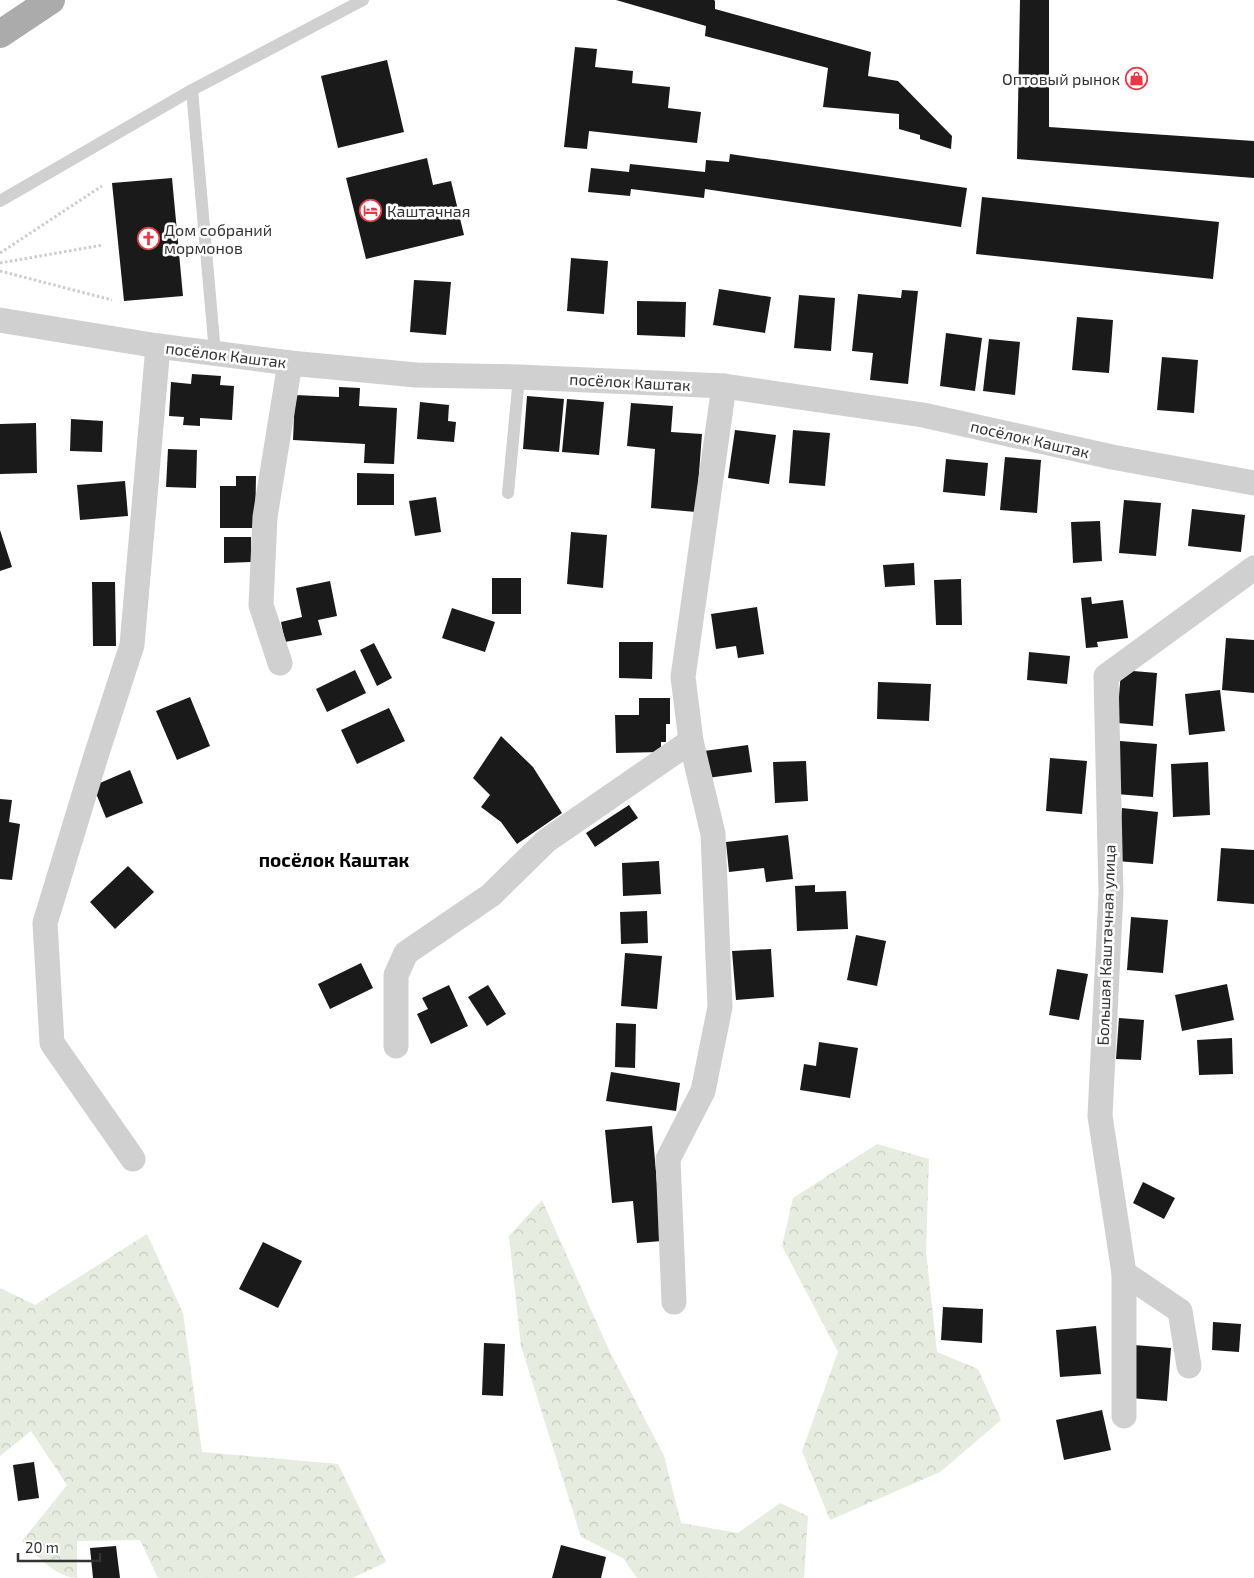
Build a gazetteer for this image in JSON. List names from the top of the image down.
{
  "streets": {
    "street": ["посёлок Каштак", "Большая Каштачная улица"]
  },
  "districts": ["посёлок Каштак"],
  "places": {
    "shop": ["Оптовый рынок"],
    "hotel": ["Каштачная"],
    "church": ["Дом собраний мормонов"]
  },
  "scale_bar": "20 m"
}
